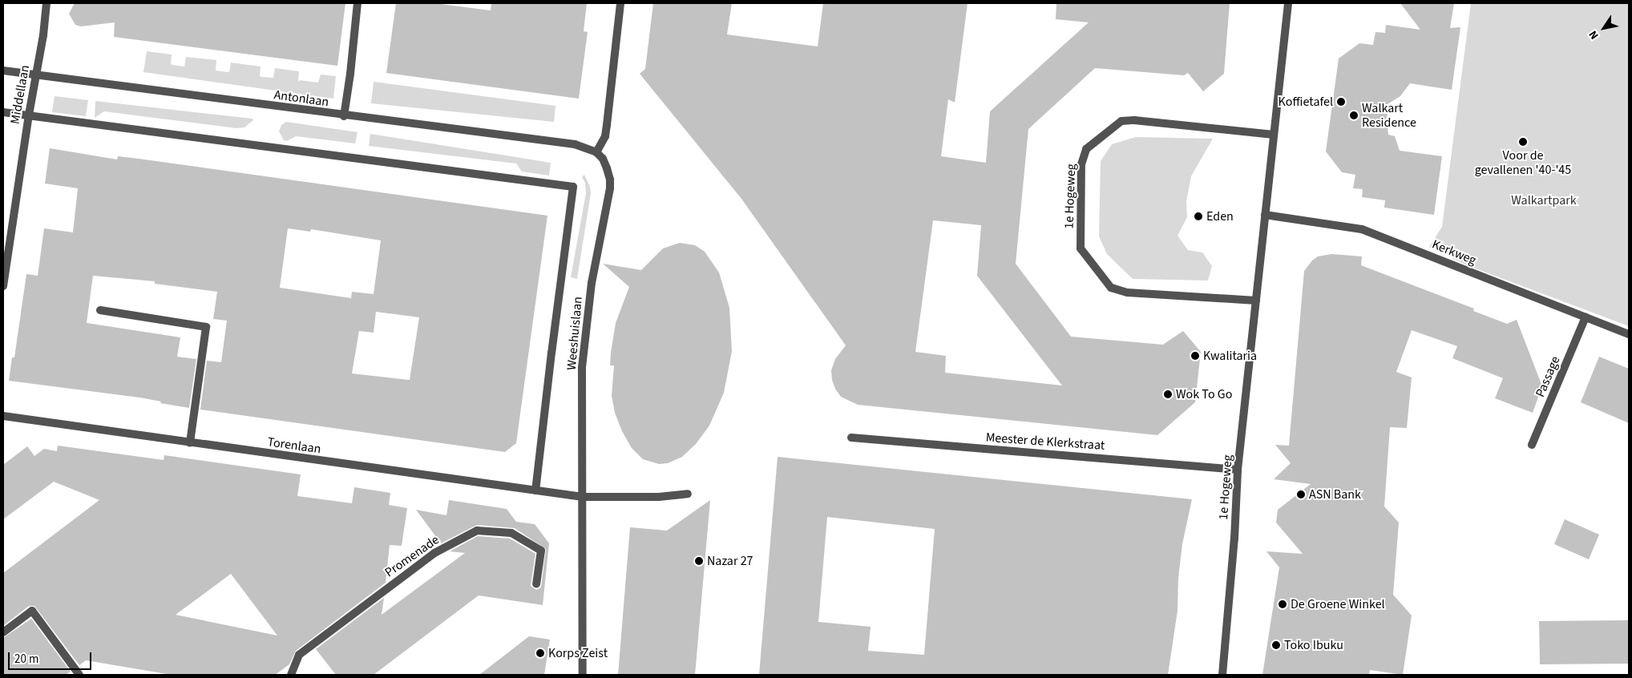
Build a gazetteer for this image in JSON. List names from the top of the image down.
{
  "streets": {
    "street": [
      "Middellaan",
      "Antonlaan",
      "1e Hogeweg",
      "Kerkweg",
      "Weeshuislaan",
      "Passage",
      "Meester de Klerkstraat",
      "Torenlaan",
      "Promenade"
    ]
  },
  "crossings": [
    ["Middellaan", "Antonlaan"],
    ["Antonlaan", "Weeshuislaan"],
    ["1e Hogeweg", "Kerkweg"],
    ["1e Hogeweg", "Meester de Klerkstraat"],
    ["Kerkweg", "Passage"],
    ["Weeshuislaan", "Torenlaan"]
  ],
  "parks": ["Walkartpark"],
  "places": [
    "Koffietafel",
    "Walkart Residence",
    "Voor de gevallenen '40-'45",
    "Eden",
    "Kwalitaria",
    "Wok To Go",
    "ASN Bank",
    "Nazar 27",
    "De Groene Winkel",
    "Toko Ibuku",
    "Korps Zeist"
  ],
  "scale_bar": "20 m",
  "north": "bottom left"
}
